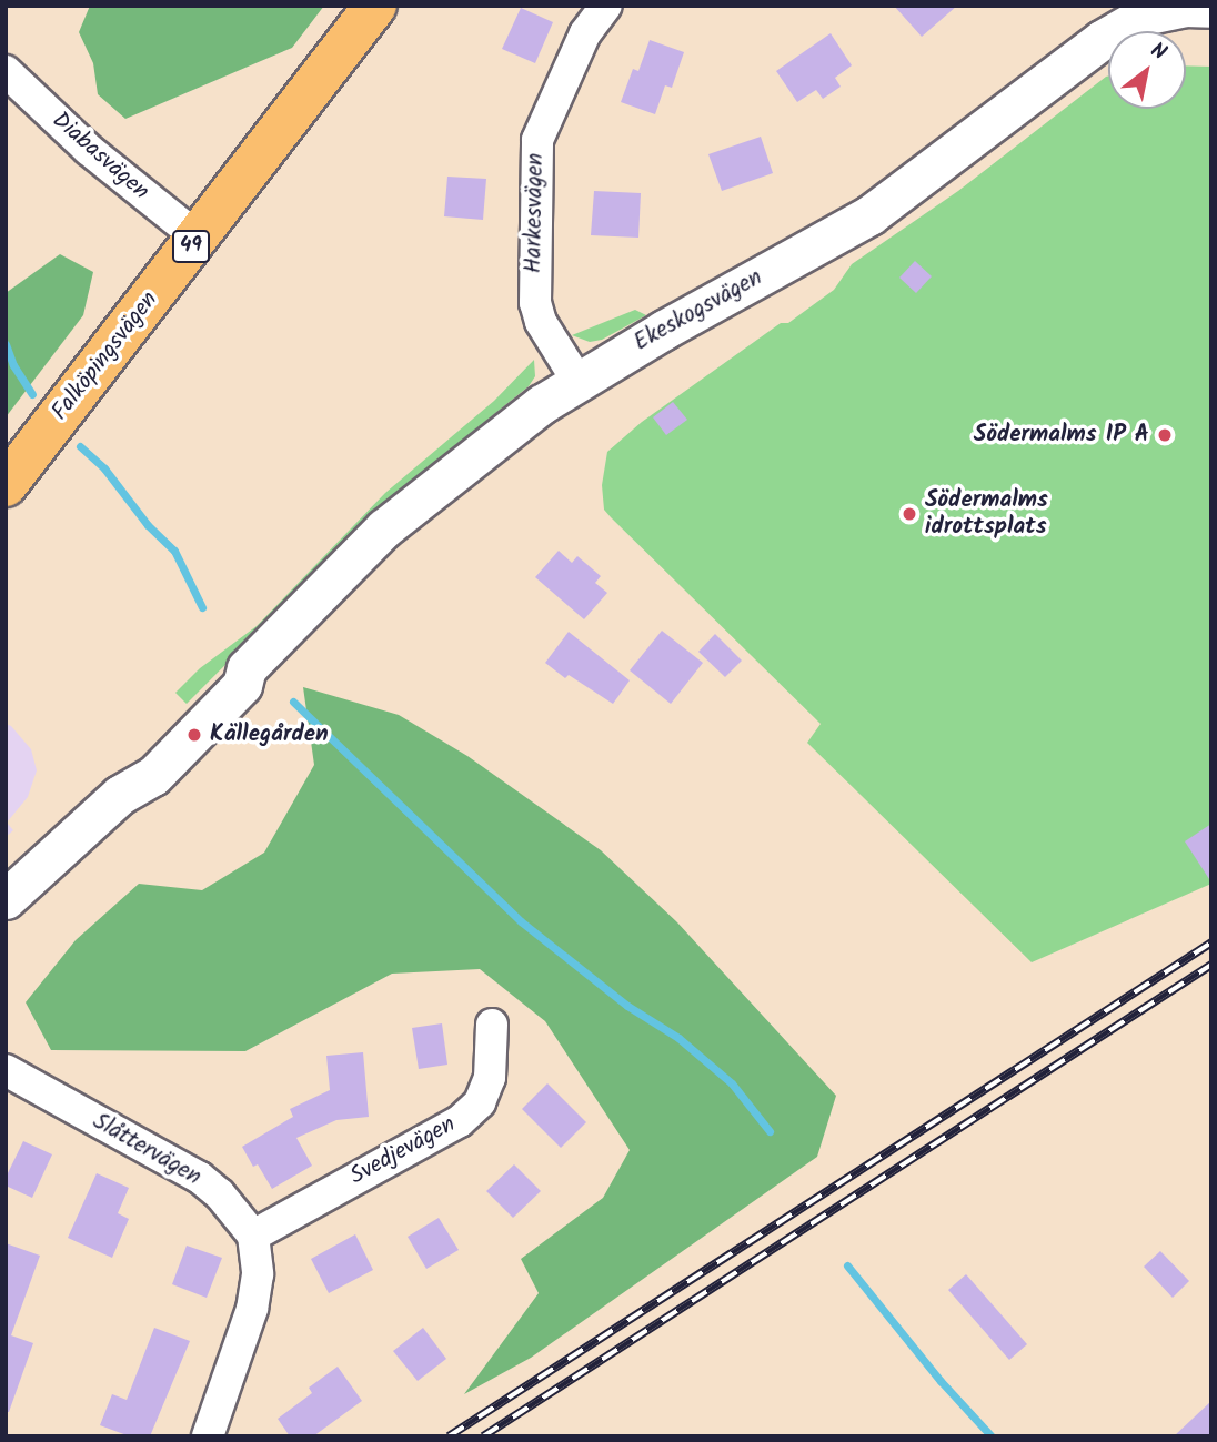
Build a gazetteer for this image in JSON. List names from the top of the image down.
{
  "streets": {
    "main road": ["49", "Falköpingsvägen"],
    "street": [
      "Diabasvägen",
      "Harkesvägen",
      "Ekeskogsvägen",
      "Slåttervägen",
      "Svedjevägen"
    ]
  },
  "crossings": [
    ["Diabasvägen", "Falköpingsvägen"],
    ["Harkesvägen", "Ekeskogsvägen"],
    ["Slåttervägen", "Svedjevägen"]
  ],
  "places": ["Södermalms IP A", "Södermalms idrottsplats", "Källegården"],
  "north": "top right"
}
